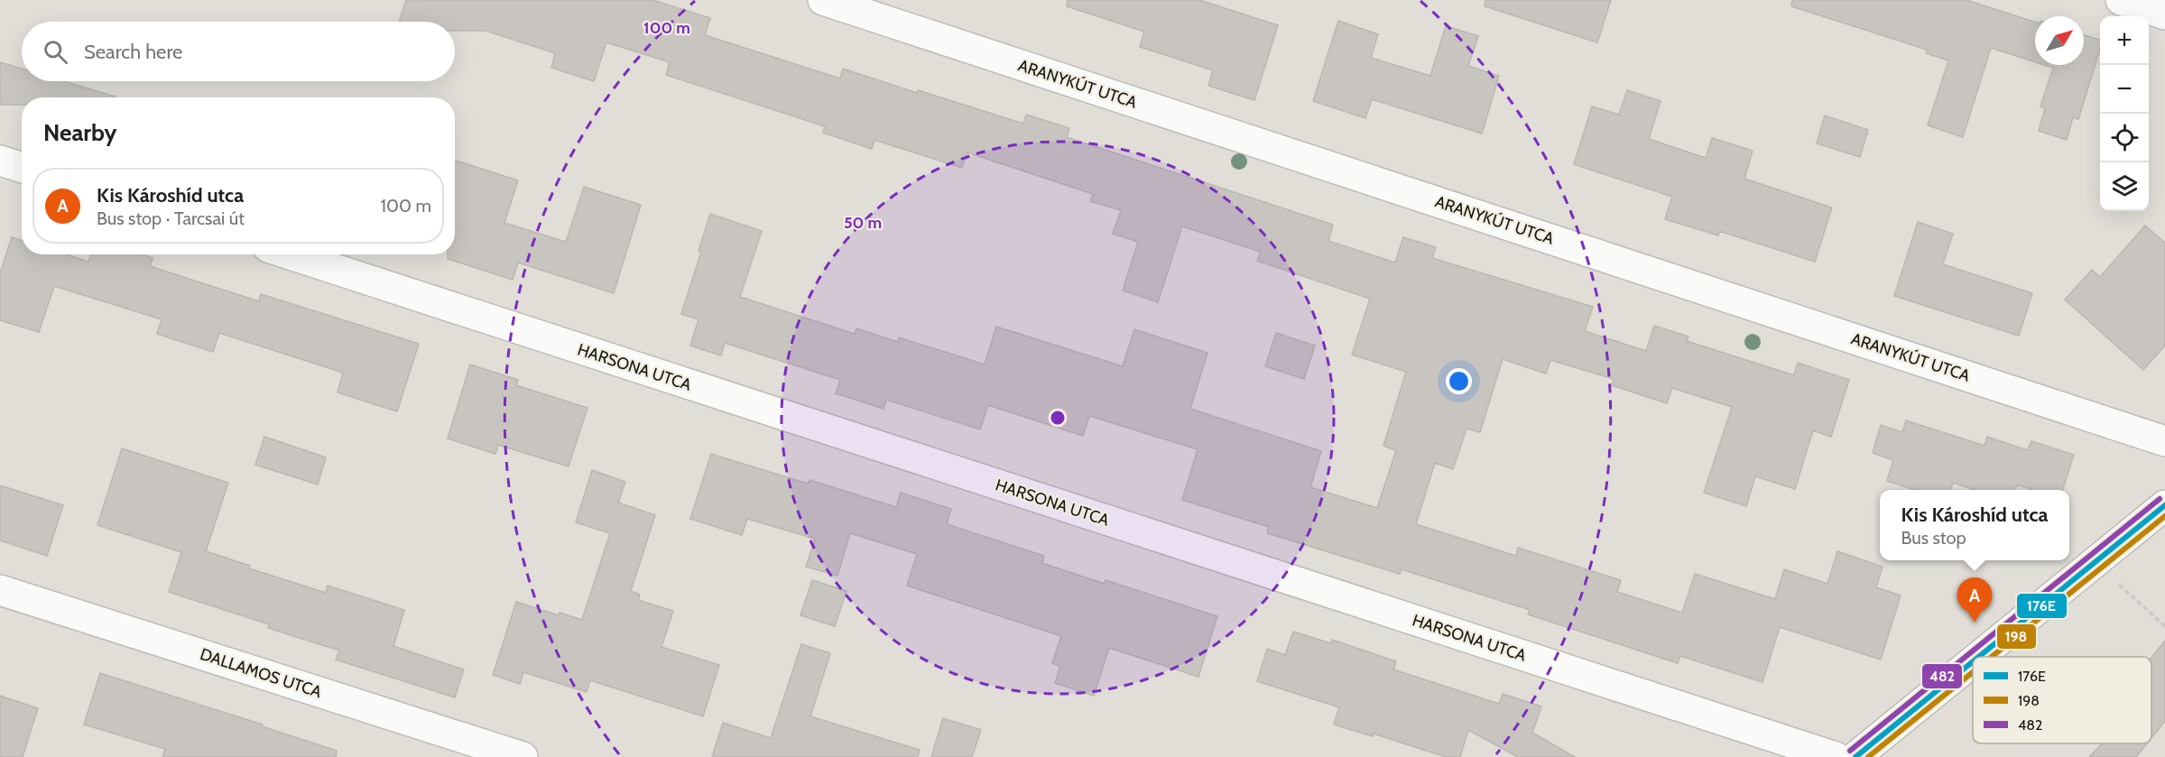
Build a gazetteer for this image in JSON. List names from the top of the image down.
{
  "streets": {
    "street": ["ARANYKÚT UTCA", "HARSONA UTCA", "DALLAMOS UTCA"]
  },
  "lines": ["transit line 482", "transit line 176E", "transit line 198"],
  "legend": ["176E", "198", "482"],
  "north": "top right",
  "page": {
    "map_buttons": ["+", "−"],
    "search": "Search here",
    "heading": "Nearby",
    "list": [
      {
        "mark": "A",
        "name": "Kis Károshíd utca",
        "note": "Bus stop · Tarcsai út",
        "value": "100 m"
      }
    ],
    "popup": ["Kis Károshíd utca", "Bus stop"],
    "pins": "A"
  },
  "rings": ["100 m", "50 m"]
}
